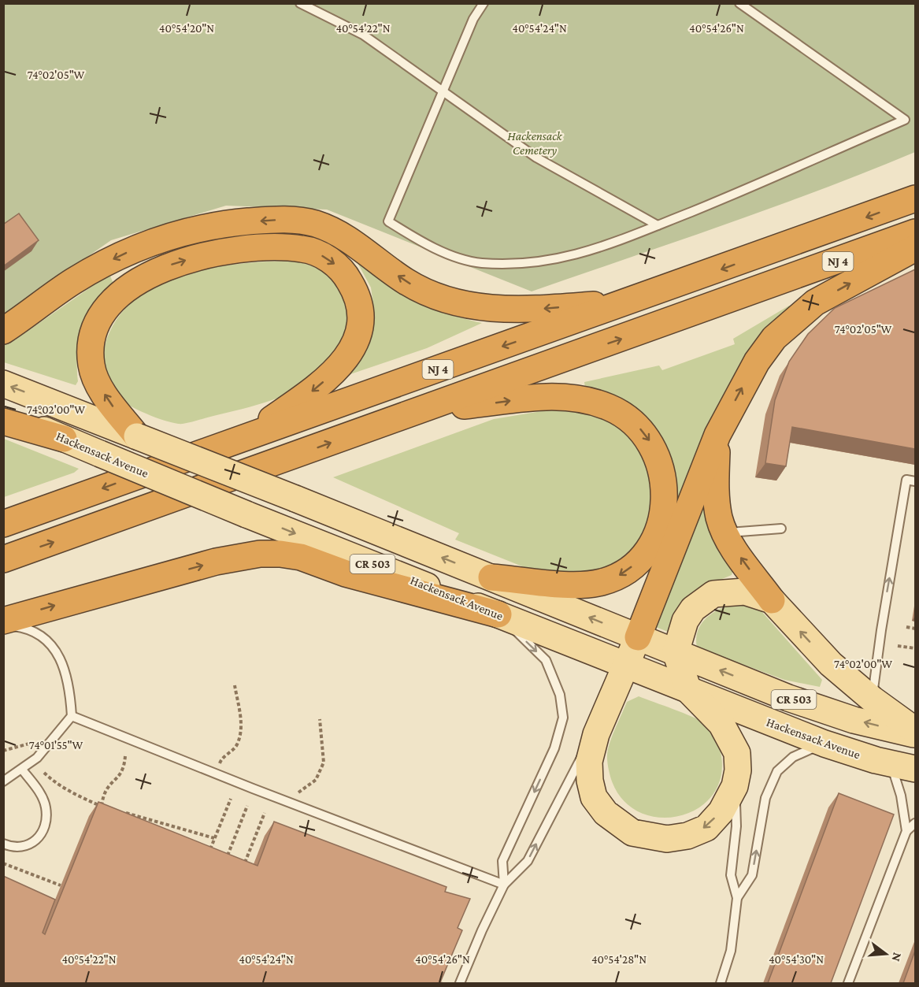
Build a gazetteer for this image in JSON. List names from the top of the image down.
{
  "streets": {
    "highway": ["NJ 4"],
    "main road": ["Hackensack Avenue", "CR 503"]
  },
  "parks": ["Hackensack Cemetery"],
  "north": "right",
  "coordinates": [
    "40°54'20\"N",
    "40°54'22\"N",
    "40°54'24\"N",
    "40°54'26\"N",
    "74°02'05\"W",
    "74°02'00\"W",
    "74°01'55\"W",
    "40°54'28\"N",
    "40°54'30\"N"
  ]
}
